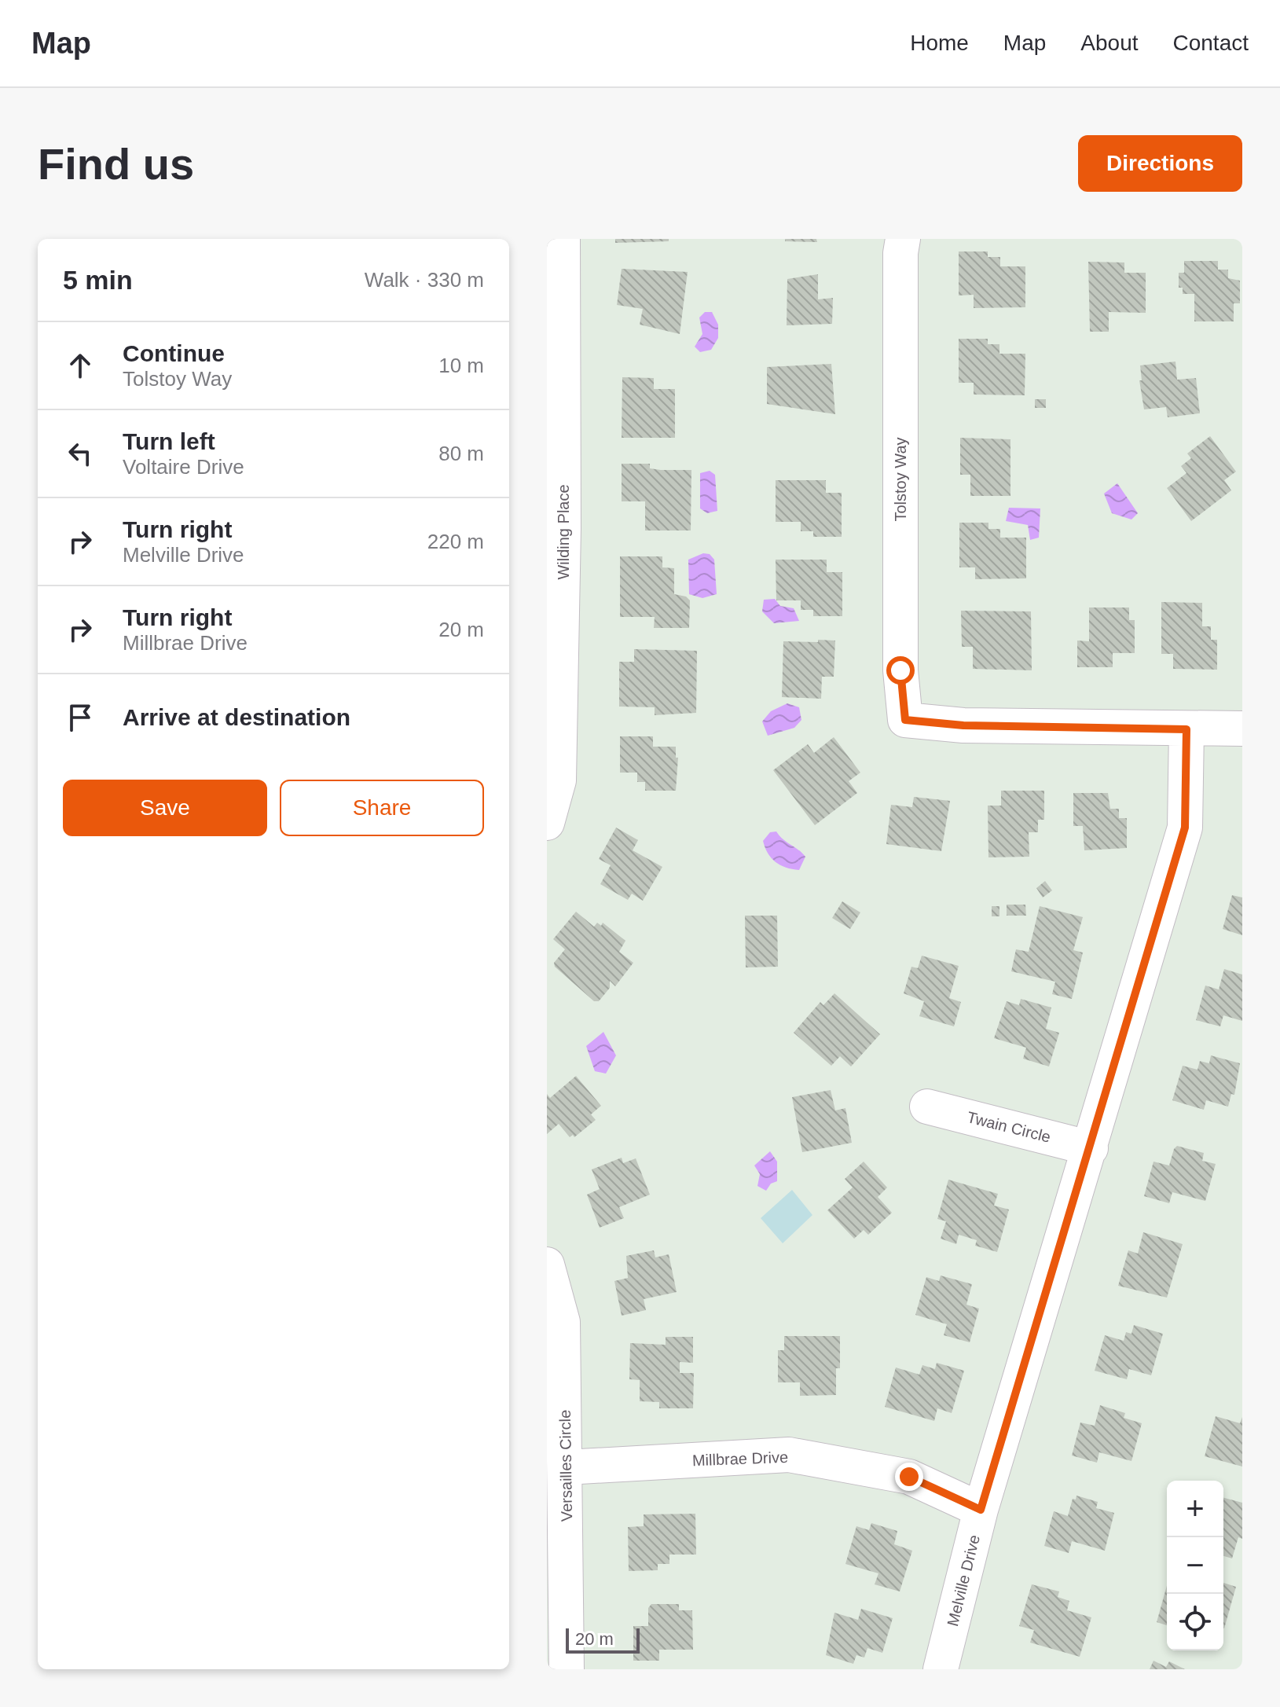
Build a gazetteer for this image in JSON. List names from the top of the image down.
{
  "streets": {
    "street": [
      "Tolstoy Way",
      "Wilding Place",
      "Twain Circle",
      "Millbrae Drive",
      "Versailles Circle",
      "Melville Drive"
    ]
  },
  "crossings": [
    ["Tolstoy Way", "Melville Drive"],
    ["Twain Circle", "Melville Drive"],
    ["Millbrae Drive", "Versailles Circle"],
    ["Millbrae Drive", "Melville Drive"]
  ],
  "scale_bar": "20 m",
  "page": {
    "header": "Map",
    "nav": [
      "Home",
      "Map",
      "About",
      "Contact"
    ],
    "buttons": [
      "Directions",
      ["Save", "Share"]
    ],
    "title": "Find us",
    "heading": ["5 min", "Walk · 330 m"],
    "list": [
      ["Continue", "Tolstoy Way", "10 m"],
      ["Turn left", "Voltaire Drive", "80 m"],
      ["Turn right", "Melville Drive", "220 m"],
      ["Turn right", "Millbrae Drive", "20 m"],
      "Arrive at destination"
    ],
    "map_buttons": ["+", "−"],
    "scale": "20 m"
  }
}
